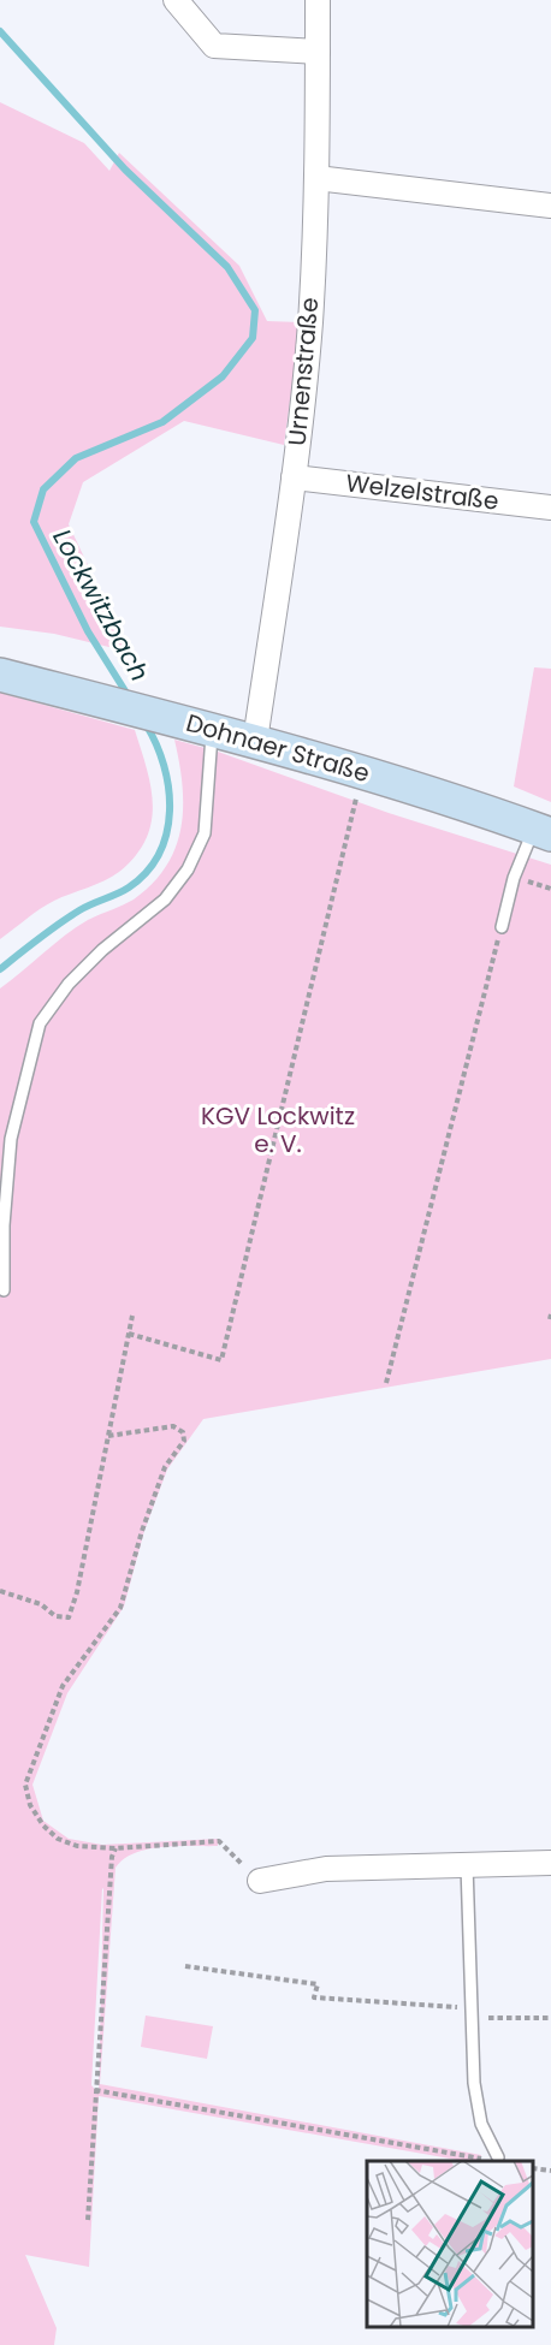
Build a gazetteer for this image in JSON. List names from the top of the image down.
{
  "streets": {
    "main road": ["Dohnaer Straße"],
    "street": ["Urnenstraße", "Welzelstraße"]
  },
  "crossings": [
    ["Urnenstraße", "Welzelstraße"],
    ["Urnenstraße", "Dohnaer Straße"]
  ],
  "water": ["Lockwitzbach"],
  "parks": ["KGV Lockwitz e. V."]
}
